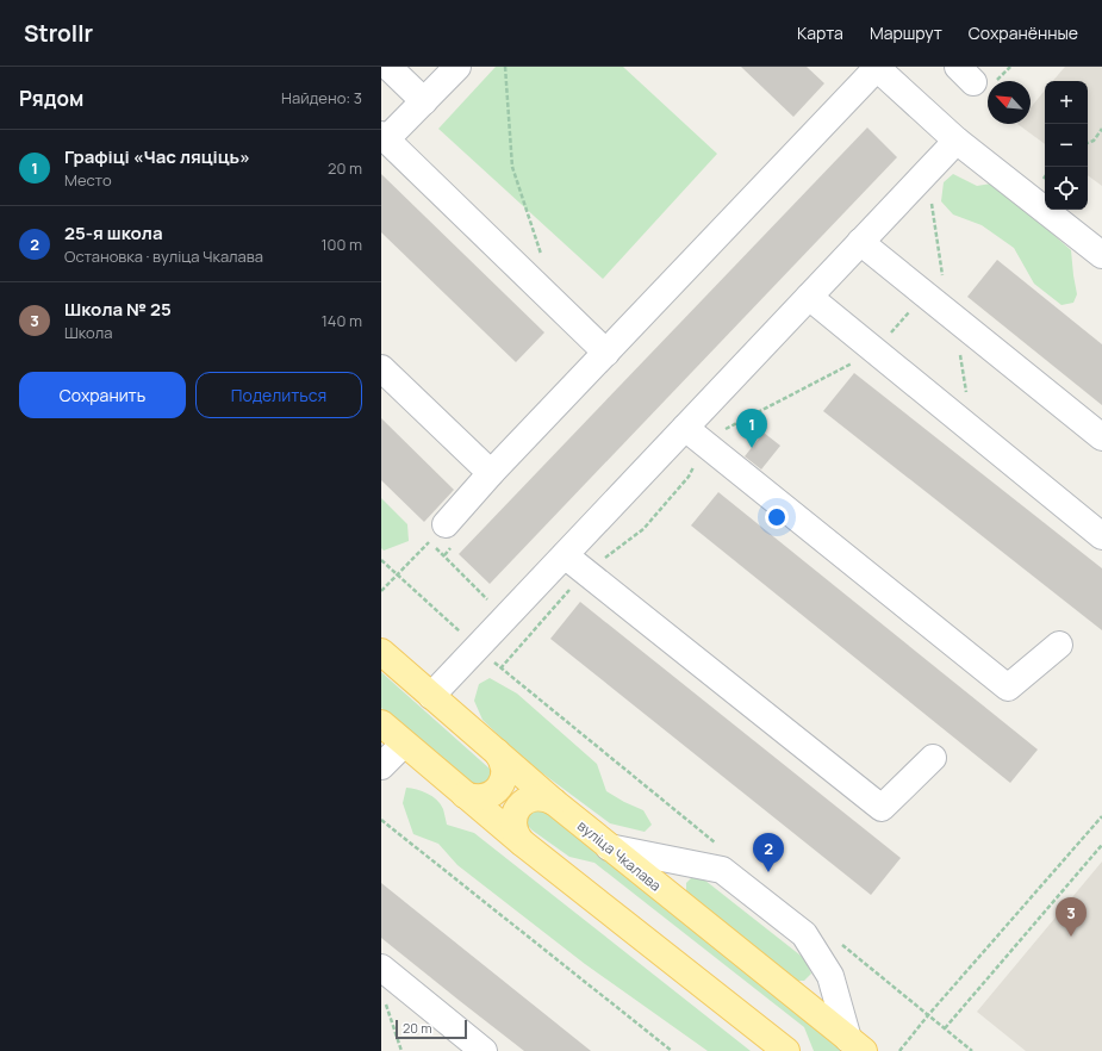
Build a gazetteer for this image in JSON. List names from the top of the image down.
{
  "streets": {
    "main road": ["вуліца Чкалава"]
  },
  "scale_bar": "20 m",
  "north": "top left",
  "page": {
    "header": "Strollr",
    "nav": ["Карта", "Маршрут", "Сохранённые"],
    "heading": ["Рядом", "Найдено: 3"],
    "map_buttons": ["+", "−"],
    "list": [
      {
        "mark": "1",
        "name": "Графіці «Час ляціць»",
        "note": "Место",
        "value": "20 m"
      },
      {
        "mark": "2",
        "name": "25-я школа",
        "note": "Остановка · вуліца Чкалава",
        "value": "100 m"
      },
      {
        "mark": "3",
        "name": "Школа № 25",
        "note": "Школа",
        "value": "140 m"
      }
    ],
    "buttons": ["Сохранить", "Поделиться"],
    "pins": ["1", "2", "3"],
    "scale": "20 m"
  }
}
